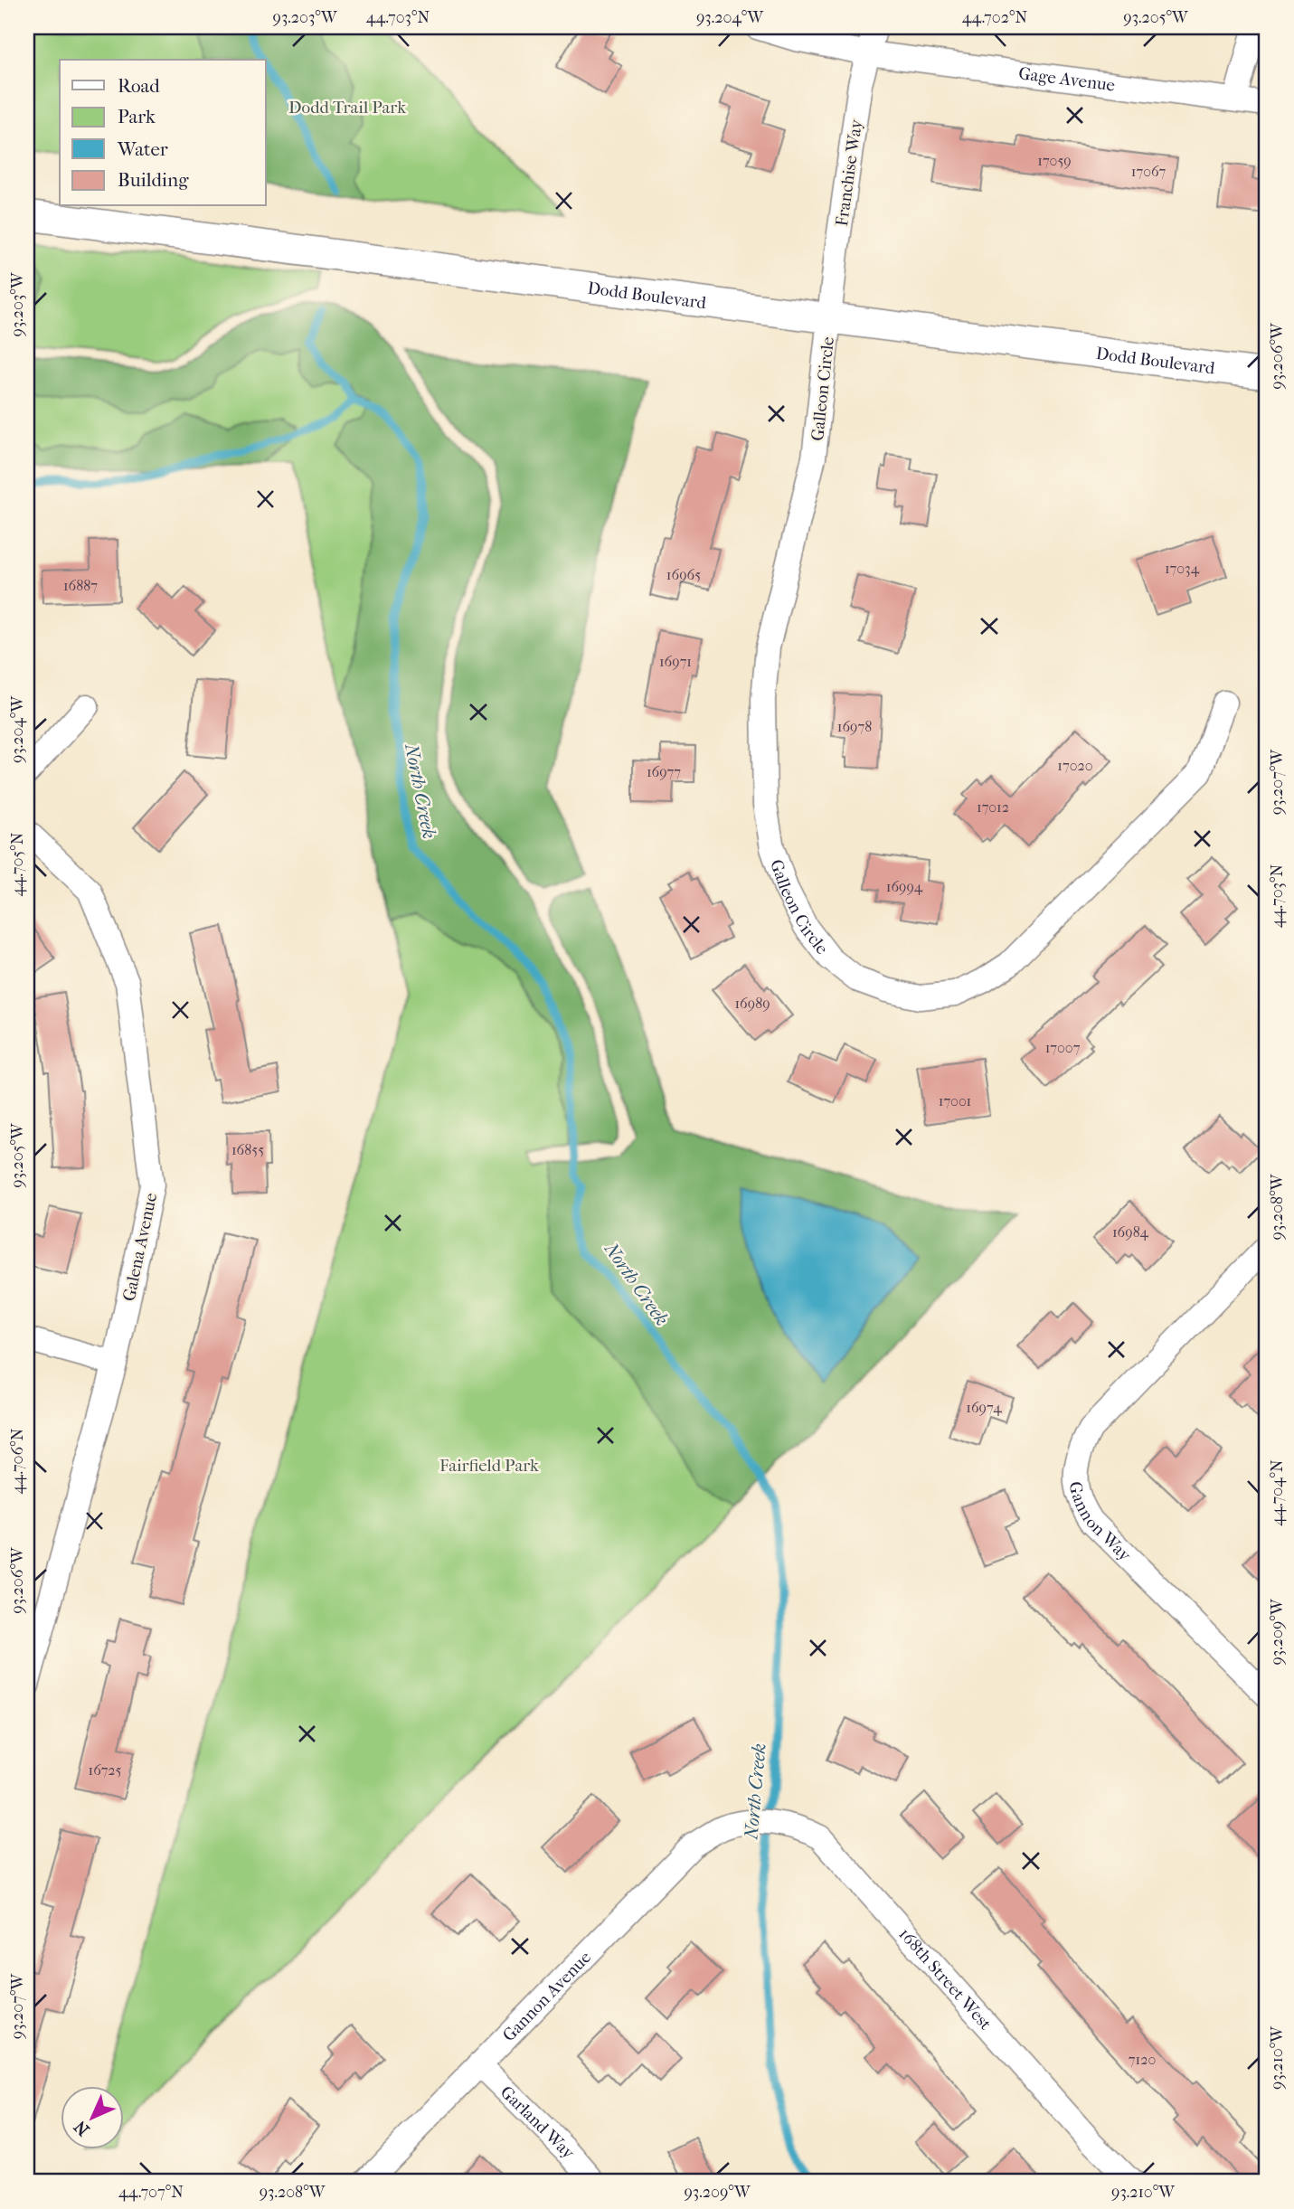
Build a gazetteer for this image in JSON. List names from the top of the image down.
{
  "streets": {
    "street": [
      "Gage Avenue",
      "Franchise Way",
      "Dodd Boulevard",
      "Galleon Circle",
      "Galena Avenue",
      "Gannon Way",
      "168th Street West",
      "Gannon Avenue",
      "Garland Way"
    ]
  },
  "crossings": [
    ["Gage Avenue", "Franchise Way"],
    ["Franchise Way", "Dodd Boulevard"],
    ["Franchise Way", "Galleon Circle"],
    ["Dodd Boulevard", "Galleon Circle"],
    ["168th Street West", "Gannon Avenue"],
    ["Gannon Avenue", "Garland Way"]
  ],
  "water": ["North Creek"],
  "parks": ["Dodd Trail Park", "Fairfield Park"],
  "house_numbers": [
    "17059",
    "17067",
    "17034",
    "16965",
    "16887",
    "16971",
    "16978",
    "17020",
    "16977",
    "17012",
    "16994",
    "16989",
    "17007",
    "17001",
    "16855",
    "16984",
    "16974",
    "16725",
    "7120"
  ],
  "legend": [
    "Road",
    "Park",
    "Water",
    "Building"
  ],
  "north": "bottom left",
  "coordinates": [
    "93.203°W",
    "44.703°N",
    "93.204°W",
    "44.702°N",
    "93.205°W",
    "93.206°W",
    "93.207°W",
    "44.705°N",
    "93.208°W",
    "44.706°N",
    "44.704°N",
    "93.209°W",
    "93.210°W",
    "44.707°N"
  ]
}
